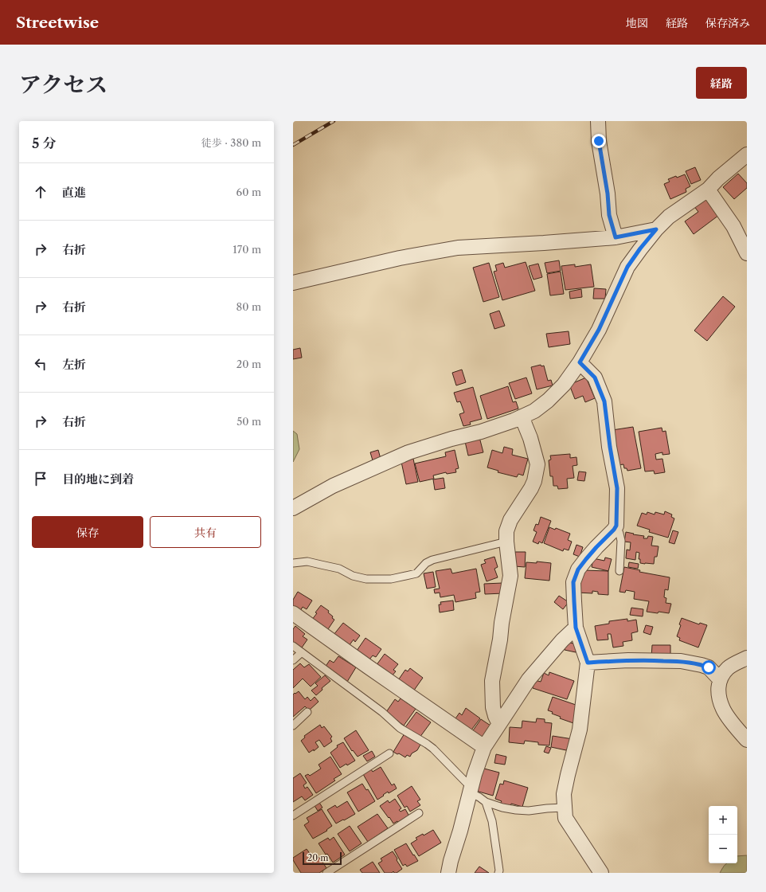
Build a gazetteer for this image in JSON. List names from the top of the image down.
{
  "scale_bar": "20 m",
  "page": {
    "header": "Streetwise",
    "nav": ["地図", "経路", "保存済み"],
    "title": "アクセス",
    "buttons": [
      "経路",
      ["保存", "共有"]
    ],
    "heading": ["5 分", "徒歩 · 380 m"],
    "list": [
      ["直進", "60 m"],
      ["右折", "170 m"],
      ["右折", "80 m"],
      ["左折", "20 m"],
      ["右折", "50 m"],
      "目的地に到着"
    ],
    "map_buttons": ["+", "−"],
    "scale": "20 m"
  }
}
